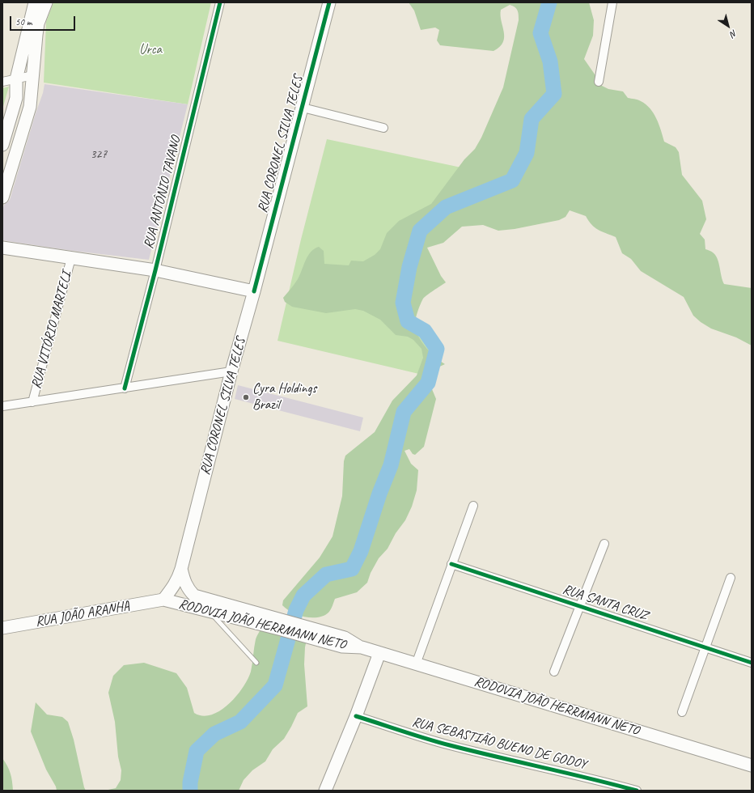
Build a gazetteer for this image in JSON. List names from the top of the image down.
{
  "streets": {
    "main road": ["RUA CORONEL SILVA TELES", "RUA JOÃO ARANHA", "RODOVIA JOÃO HERRMANN NETO"],
    "street": [
      "RUA ANTÔNIO TAVANO",
      "RUA VITÓRIO MARTELI",
      "RUA SANTA CRUZ",
      "RUA SEBASTIÃO BUENO DE GODOY"
    ]
  },
  "crossings": [
    ["RUA CORONEL SILVA TELES", "RUA JOÃO ARANHA"],
    ["RUA CORONEL SILVA TELES", "RODOVIA JOÃO HERRMANN NETO"],
    ["RUA JOÃO ARANHA", "RODOVIA JOÃO HERRMANN NETO"]
  ],
  "parks": ["Urca"],
  "places": ["Cyra Holdings Brazil"],
  "house_numbers": ["327"],
  "scale_bar": "50 m",
  "north": "bottom right"
}
